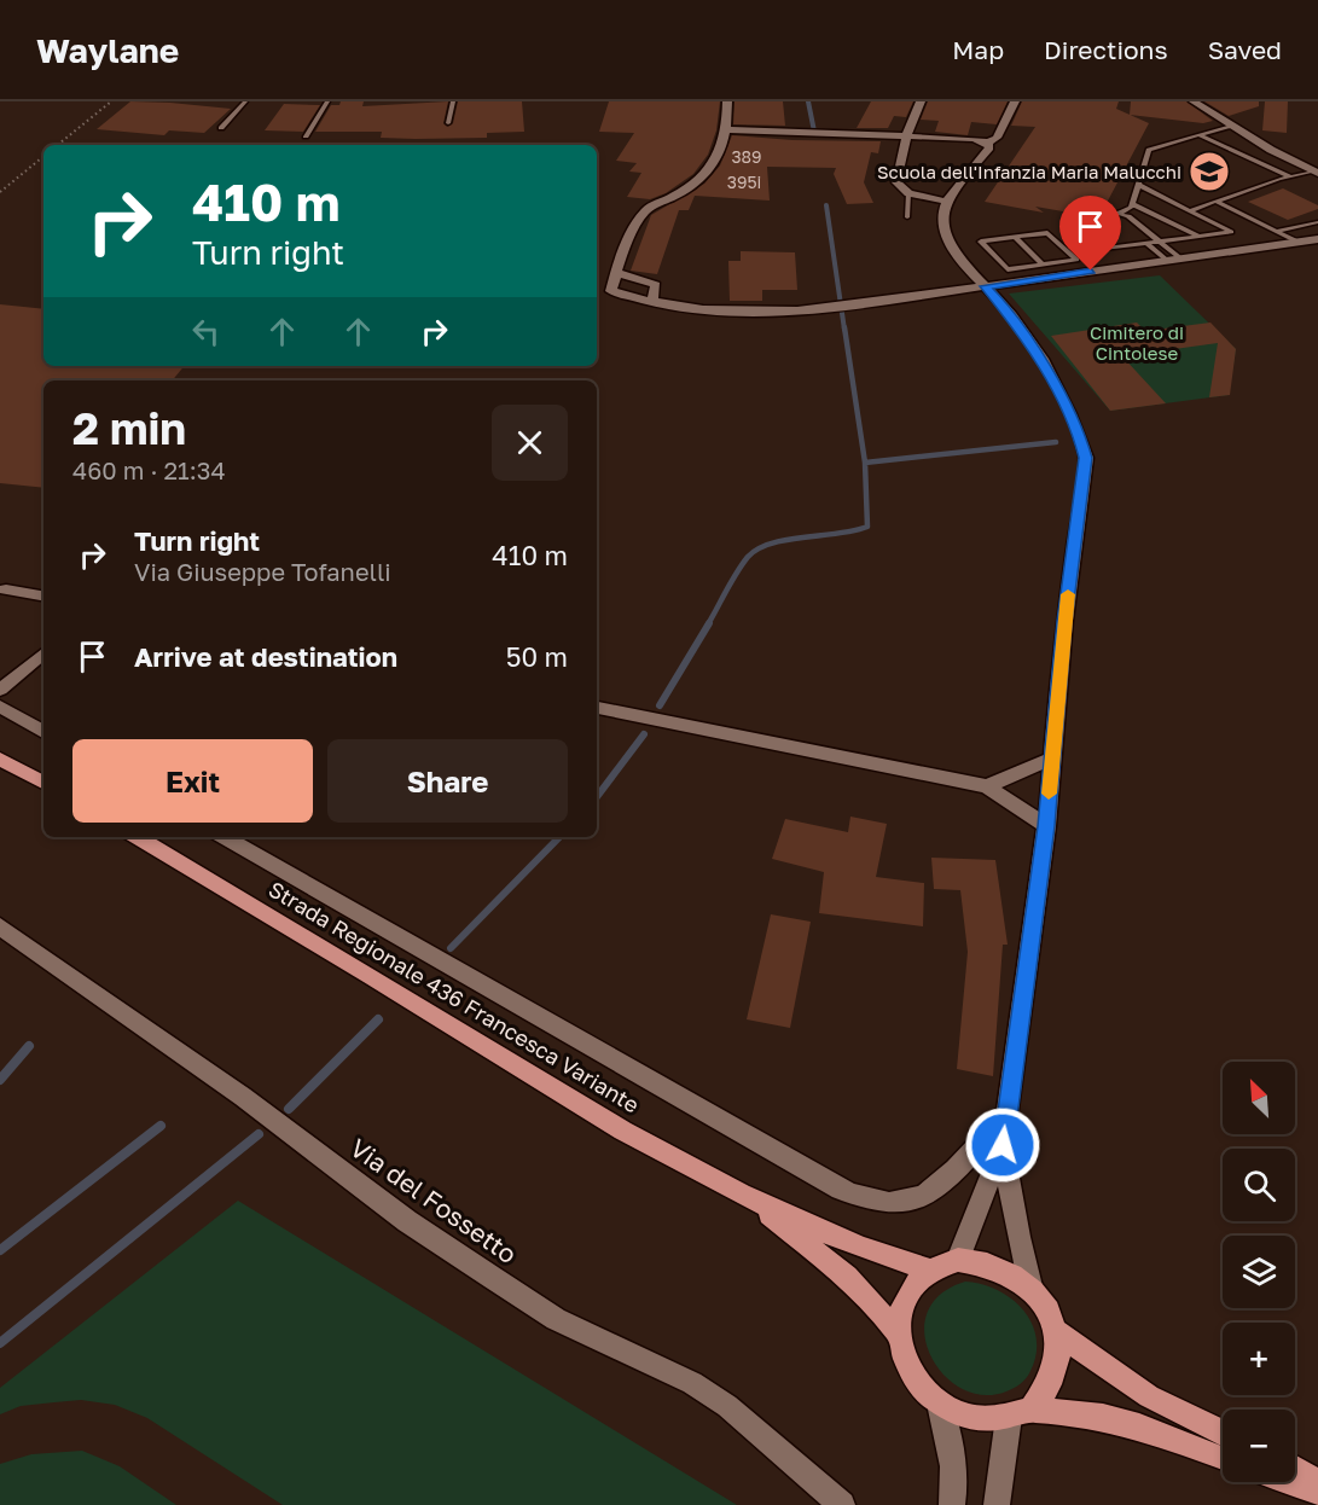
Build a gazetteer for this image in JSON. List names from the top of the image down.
{
  "streets": {
    "main road": ["Strada Regionale 436 Francesca Variante"],
    "street": ["Via del Fossetto"]
  },
  "parks": ["Cimitero di Cintolese"],
  "places": {
    "school or university": ["Scuola dell'Infanzia Maria Malucchi"]
  },
  "house_numbers": ["389", "395i"],
  "north": "top left",
  "page": {
    "header": "Waylane",
    "nav": ["Map", "Directions", "Saved"],
    "turn": ["410 m", "Turn right"],
    "heading": ["2 min", "460 m · 21:34"],
    "list": [
      {
        "name": "Turn right",
        "note": "Via Giuseppe Tofanelli",
        "value": "410 m"
      },
      {
        "name": "Arrive at destination",
        "value": "50 m"
      }
    ],
    "buttons": ["Exit", "Share"],
    "map_buttons": ["+", "−"]
  }
}
